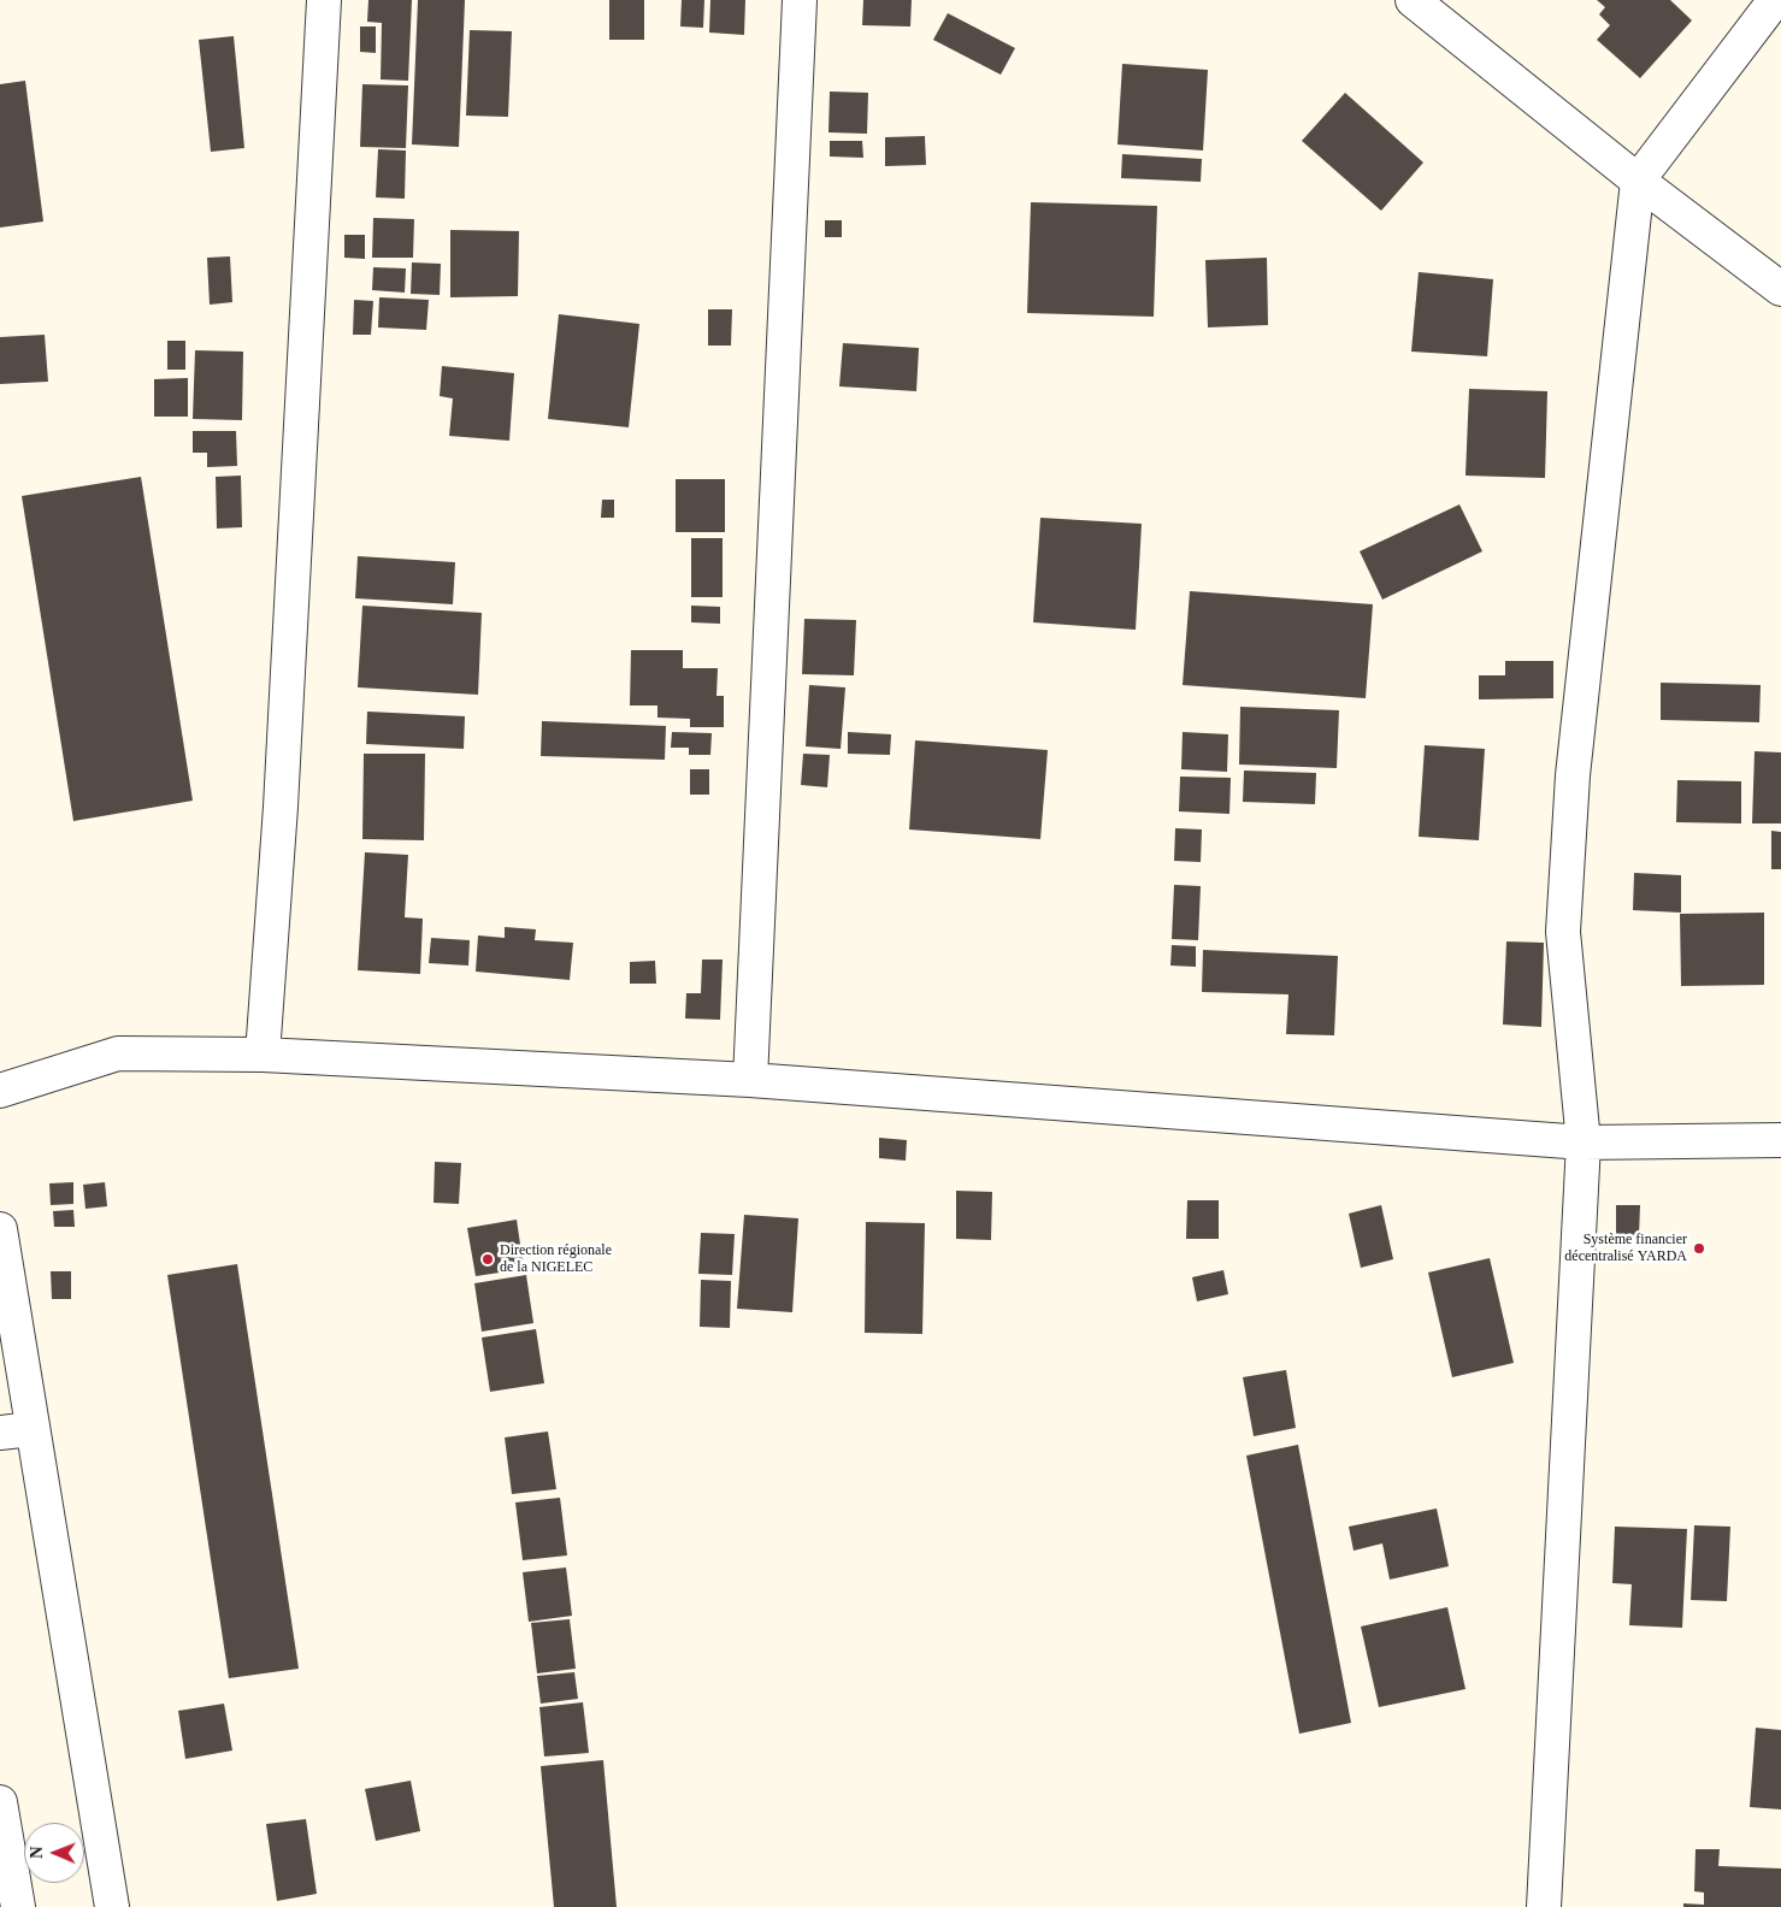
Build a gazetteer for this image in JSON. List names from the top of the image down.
{
  "places": ["Système financier décentralisé YARDA", "Direction régionale de la NIGELEC"],
  "north": "left"
}
